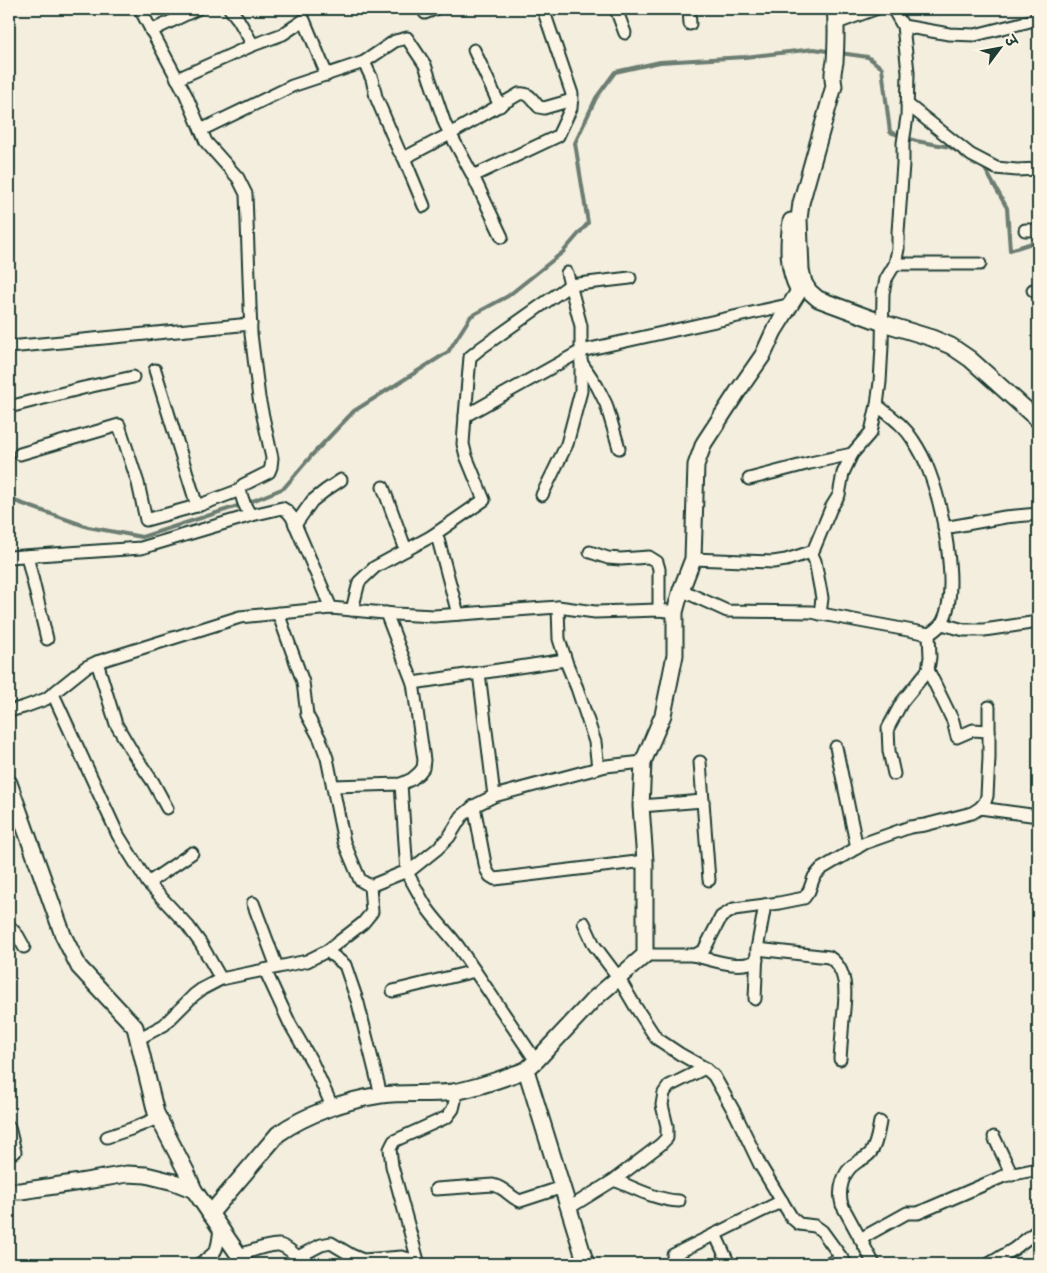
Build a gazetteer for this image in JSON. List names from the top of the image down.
{
  "north": "top right"
}
